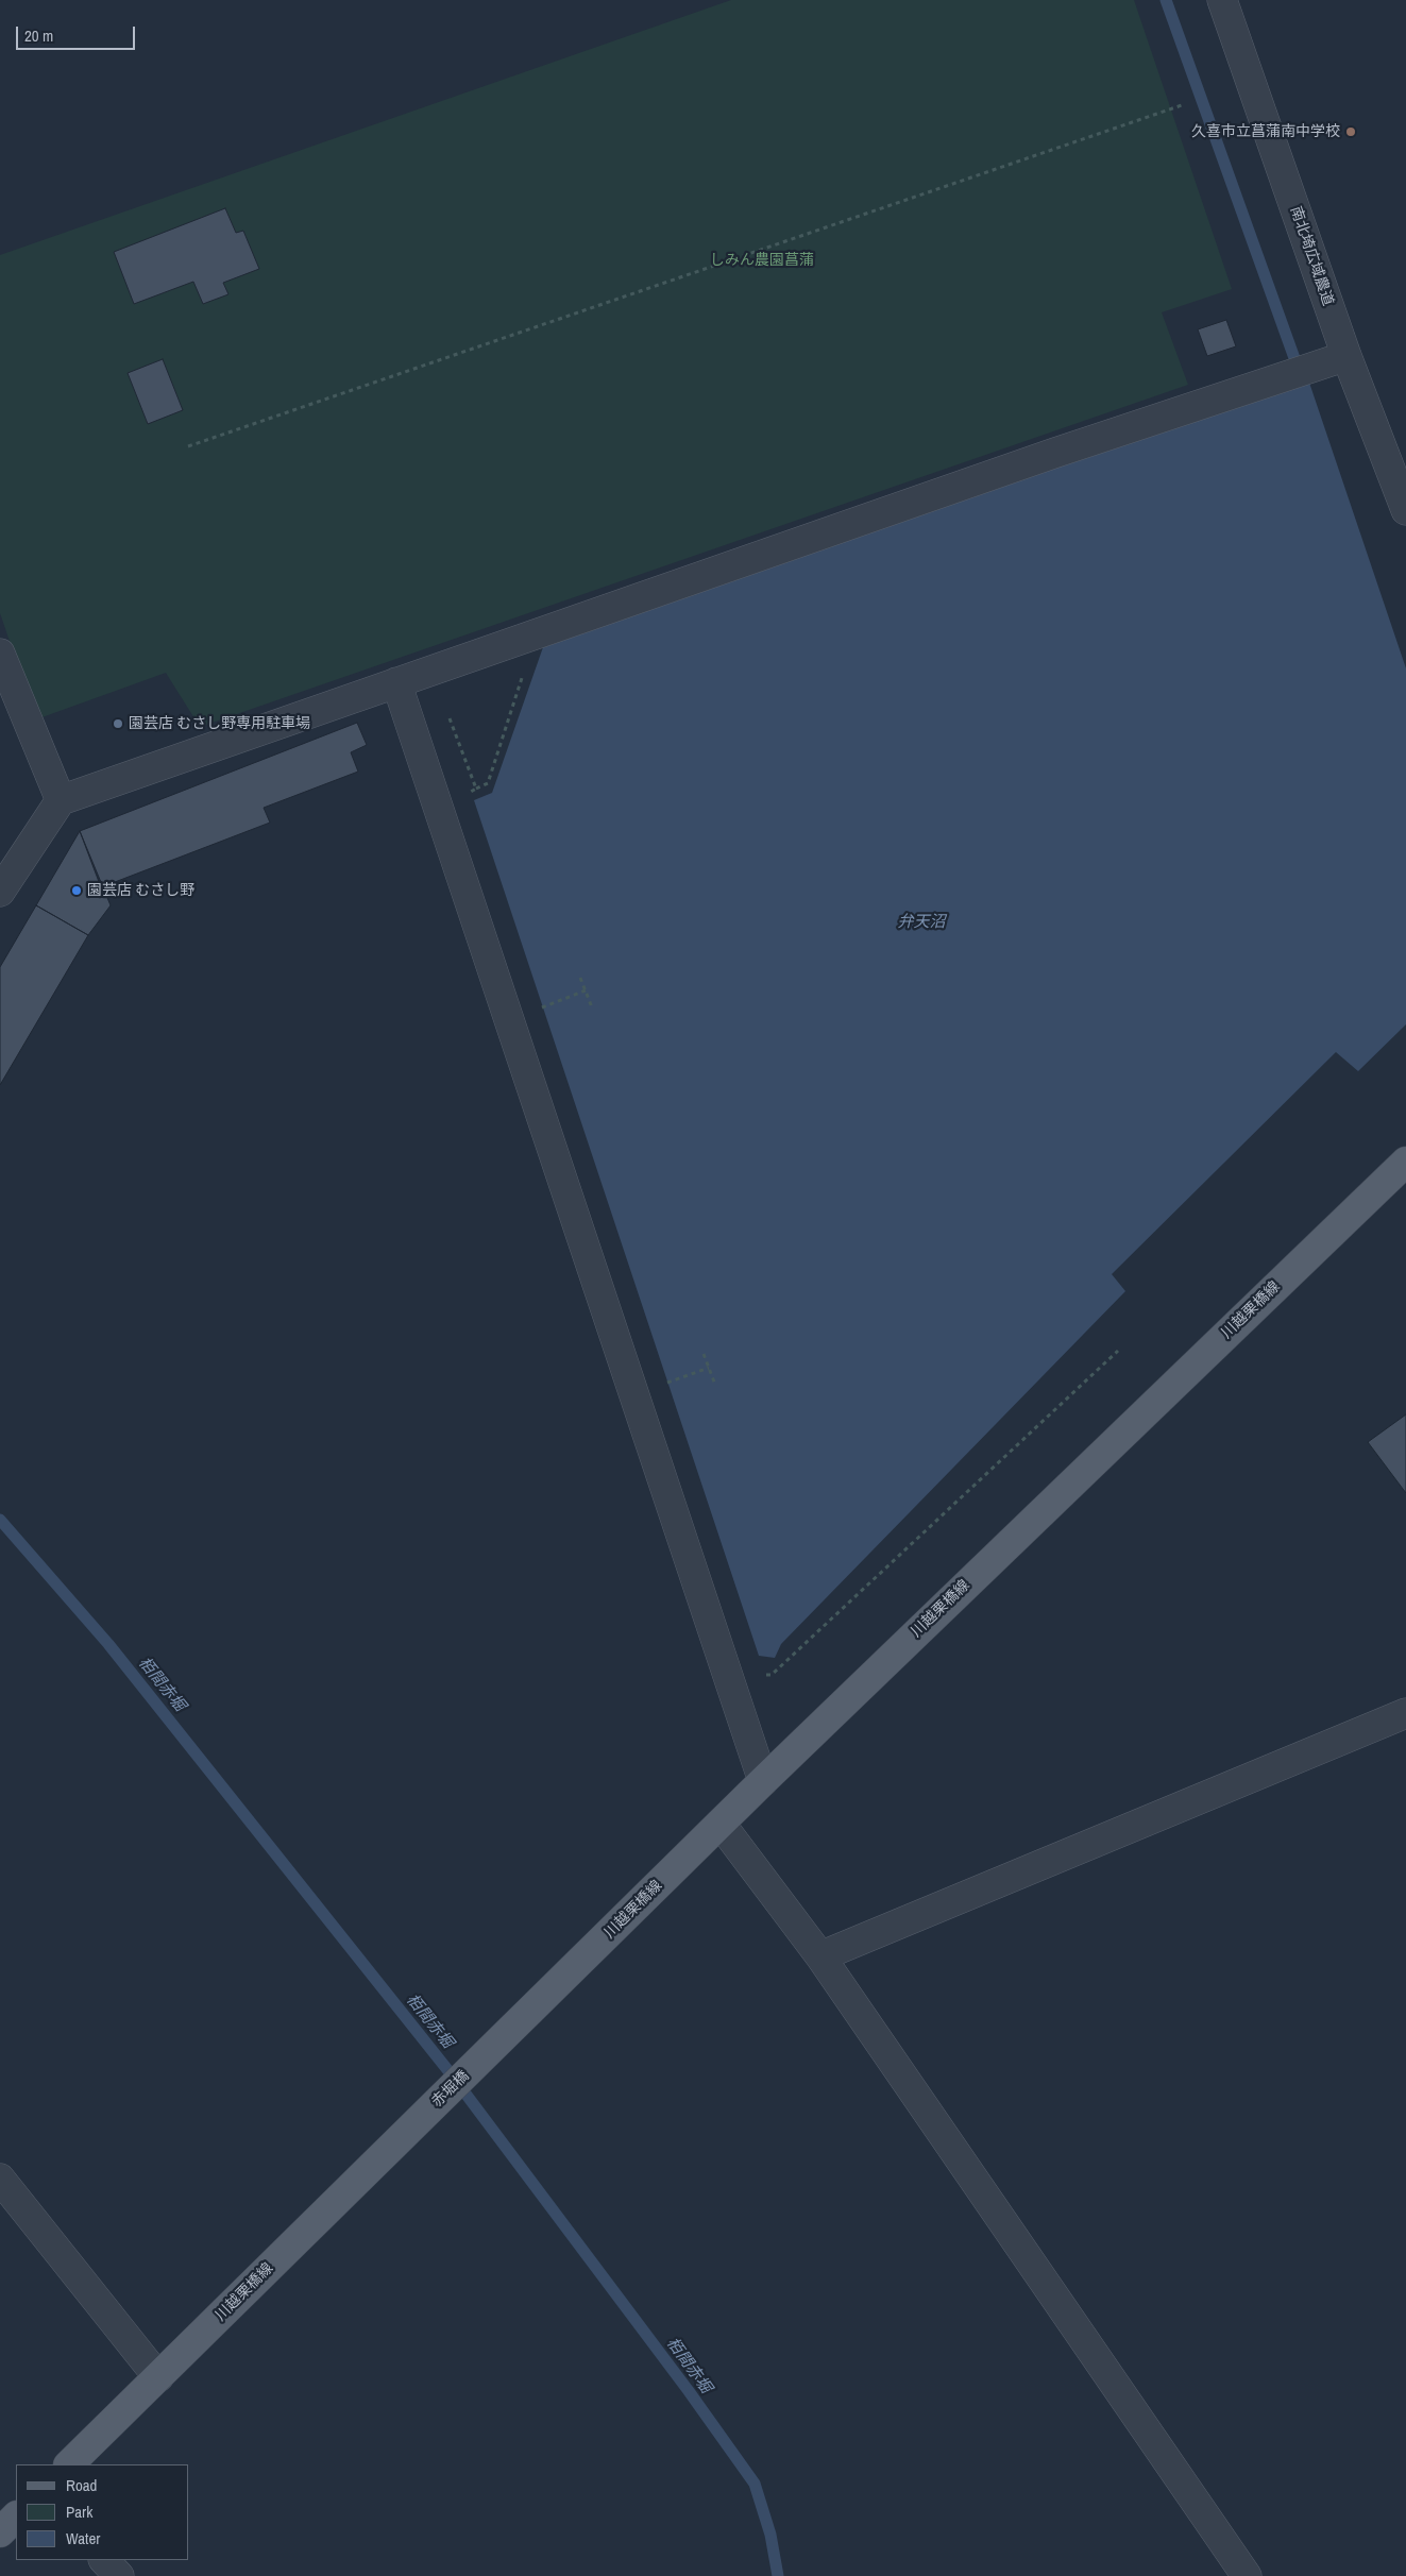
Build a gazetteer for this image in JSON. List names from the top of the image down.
{
  "streets": {
    "main road": ["川越栗橋線", "赤堀橋"],
    "street": ["南北埼広域農道"]
  },
  "crossings": [
    ["川越栗橋線", "赤堀橋"]
  ],
  "water": ["弁天沼", "栢間赤堀"],
  "parks": ["しみん農園菖蒲"],
  "places": ["久喜市立菖蒲南中学校", "園芸店 むさし野専用駐車場", "園芸店 むさし野"],
  "legend": ["Road", "Park", "Water"],
  "scale_bar": "20 m"
}
